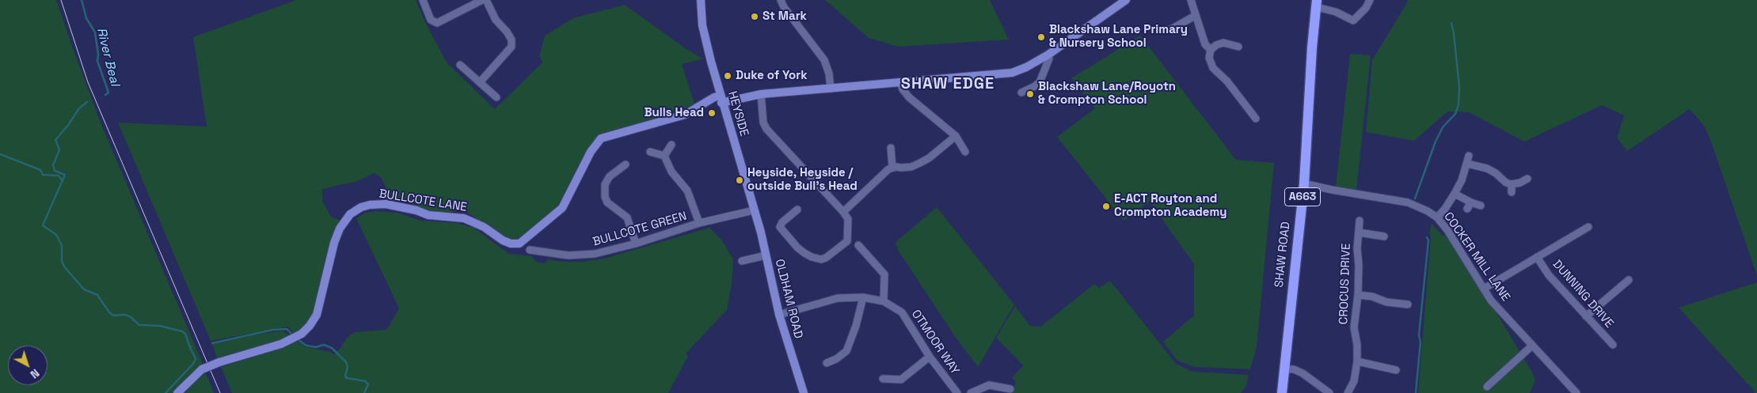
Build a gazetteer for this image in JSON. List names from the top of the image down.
{
  "streets": {
    "main road": ["A663", "SHAW ROAD"],
    "street": [
      "HEYSIDE",
      "BULLCOTE LANE",
      "BULLCOTE GREEN",
      "COCKER MILL LANE",
      "CROCUS DRIVE",
      "DUNNING DRIVE",
      "OLDHAM ROAD",
      "OTMOOR WAY"
    ]
  },
  "crossings": [
    ["HEYSIDE", "BULLCOTE LANE"],
    ["HEYSIDE", "BULLCOTE GREEN"],
    ["HEYSIDE", "OLDHAM ROAD"],
    ["BULLCOTE GREEN", "OLDHAM ROAD"],
    ["SHAW ROAD", "COCKER MILL LANE"],
    ["OLDHAM ROAD", "OTMOOR WAY"]
  ],
  "districts": ["SHAW EDGE"],
  "water": ["River Beal"],
  "places": [
    "St Mark",
    "Blackshaw Lane Primary & Nursery School",
    "Duke of York",
    "Blackshaw Lane/Royotn & Crompton School",
    "Bulls Head",
    "Heyside, Heyside / outside Bull's Head",
    "E-ACT Royton and Crompton Academy"
  ],
  "north": "bottom right"
}
